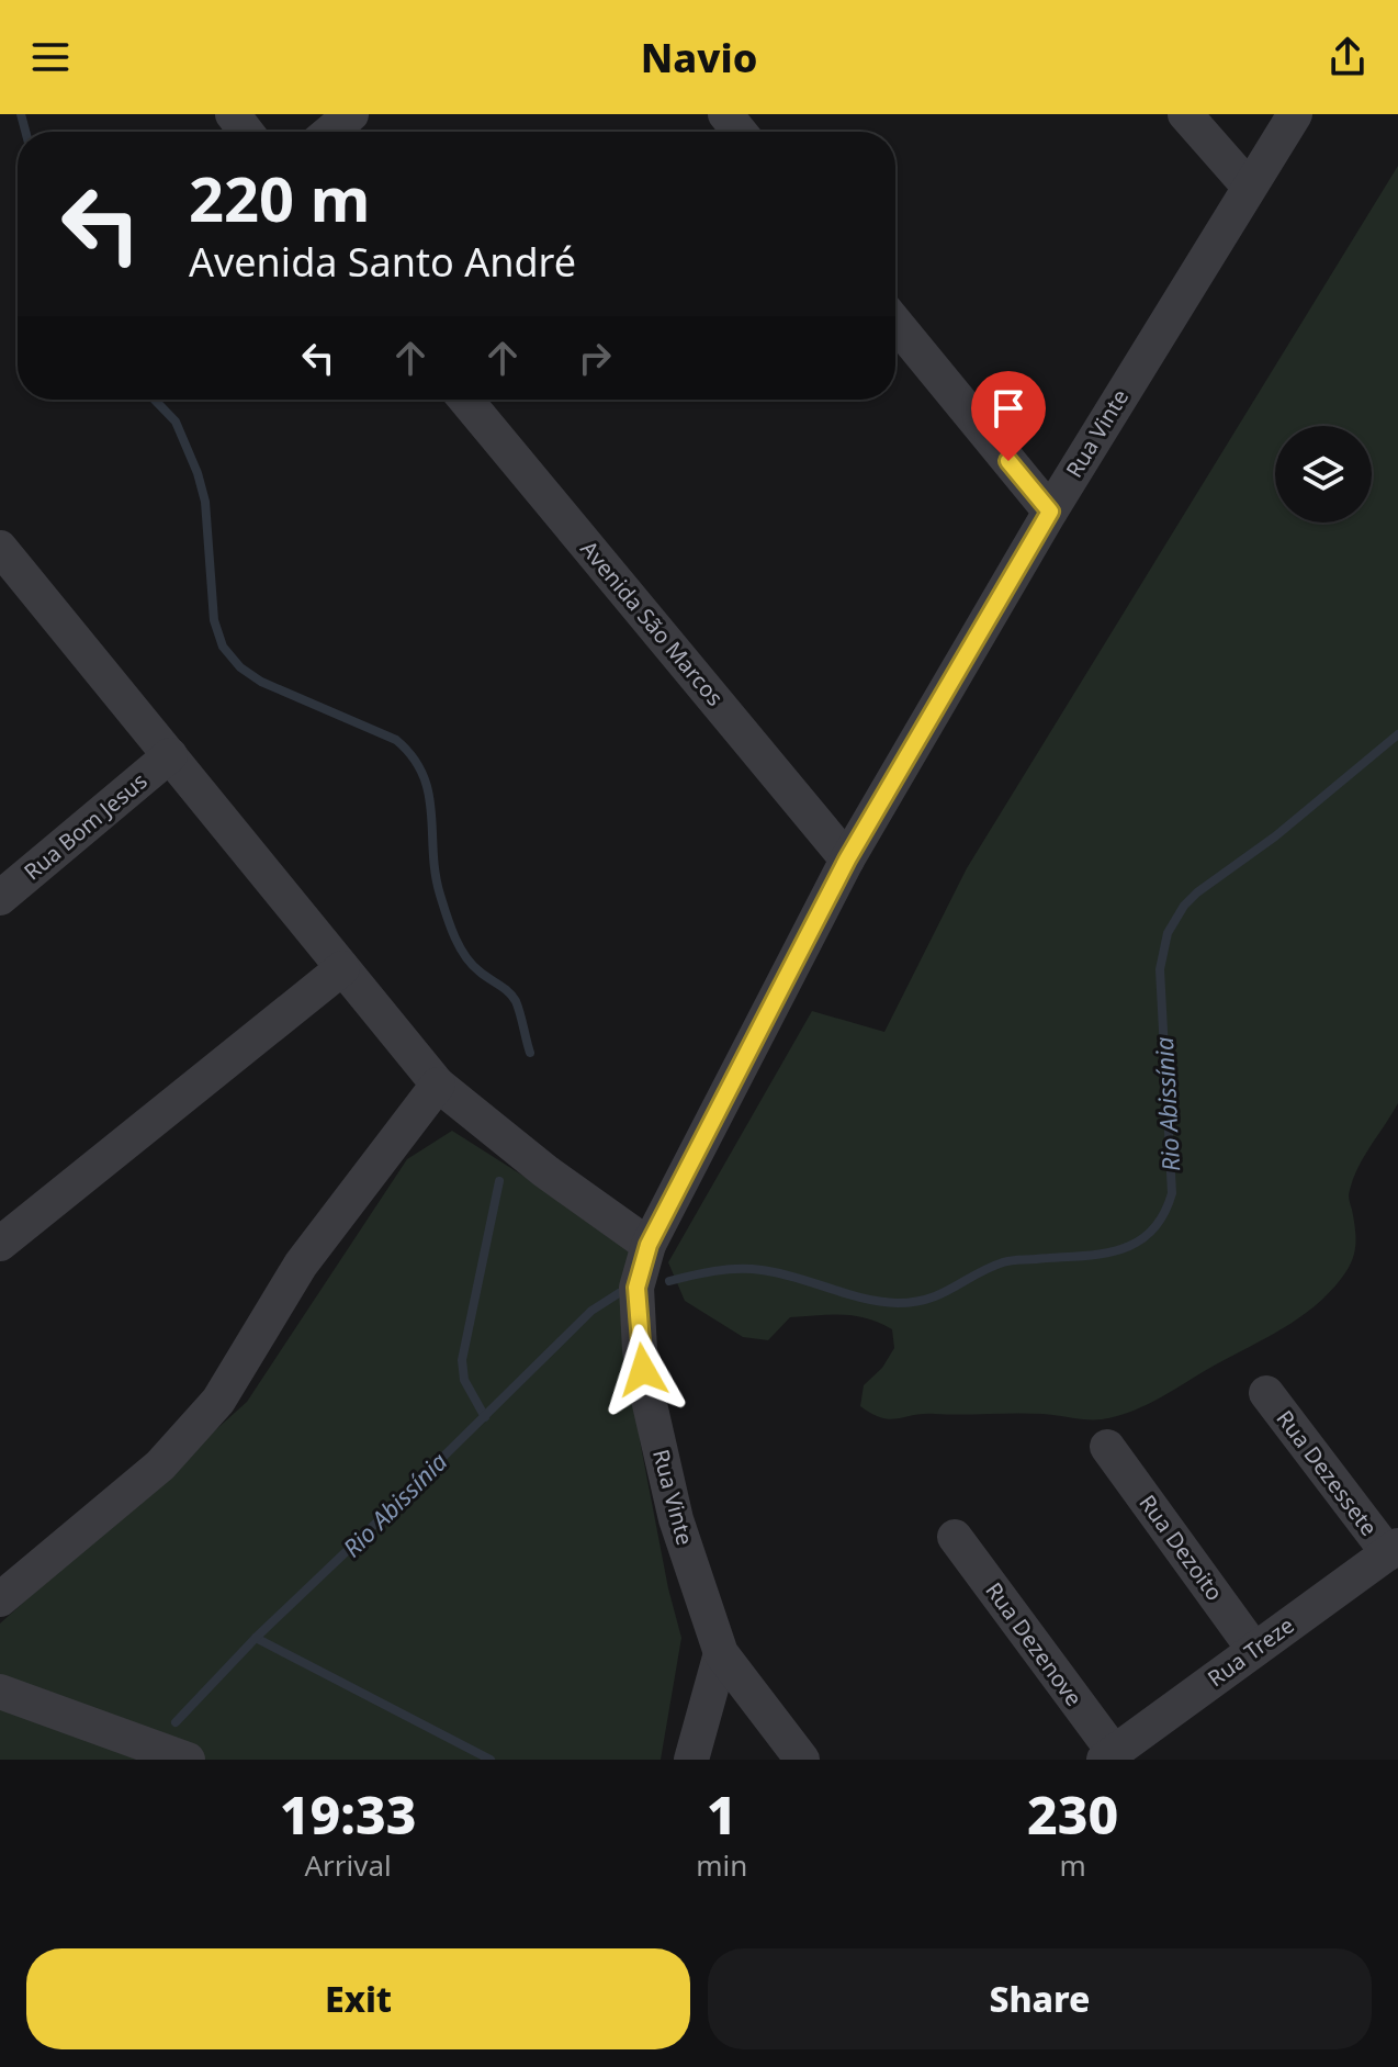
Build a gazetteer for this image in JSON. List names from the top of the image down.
{
  "streets": {
    "street": [
      "Rua Vinte",
      "Avenida São Marcos",
      "Rua Bom Jesus",
      "Rua Dezessete",
      "Rua Dezoito",
      "Rua Dezenove",
      "Rua Treze"
    ]
  },
  "crossings": [
    ["Rua Vinte", "Avenida São Marcos"],
    ["Rua Dezessete", "Rua Treze"],
    ["Rua Dezoito", "Rua Treze"],
    ["Rua Dezenove", "Rua Treze"]
  ],
  "water": ["Rio Abissínia"],
  "page": {
    "header": "Navio",
    "turn": ["220 m", "Avenida Santo André"],
    "eta": [
      "19:33",
      "Arrival",
      "1",
      "min",
      "230",
      "m"
    ],
    "buttons": ["Exit", "Share"]
  }
}
